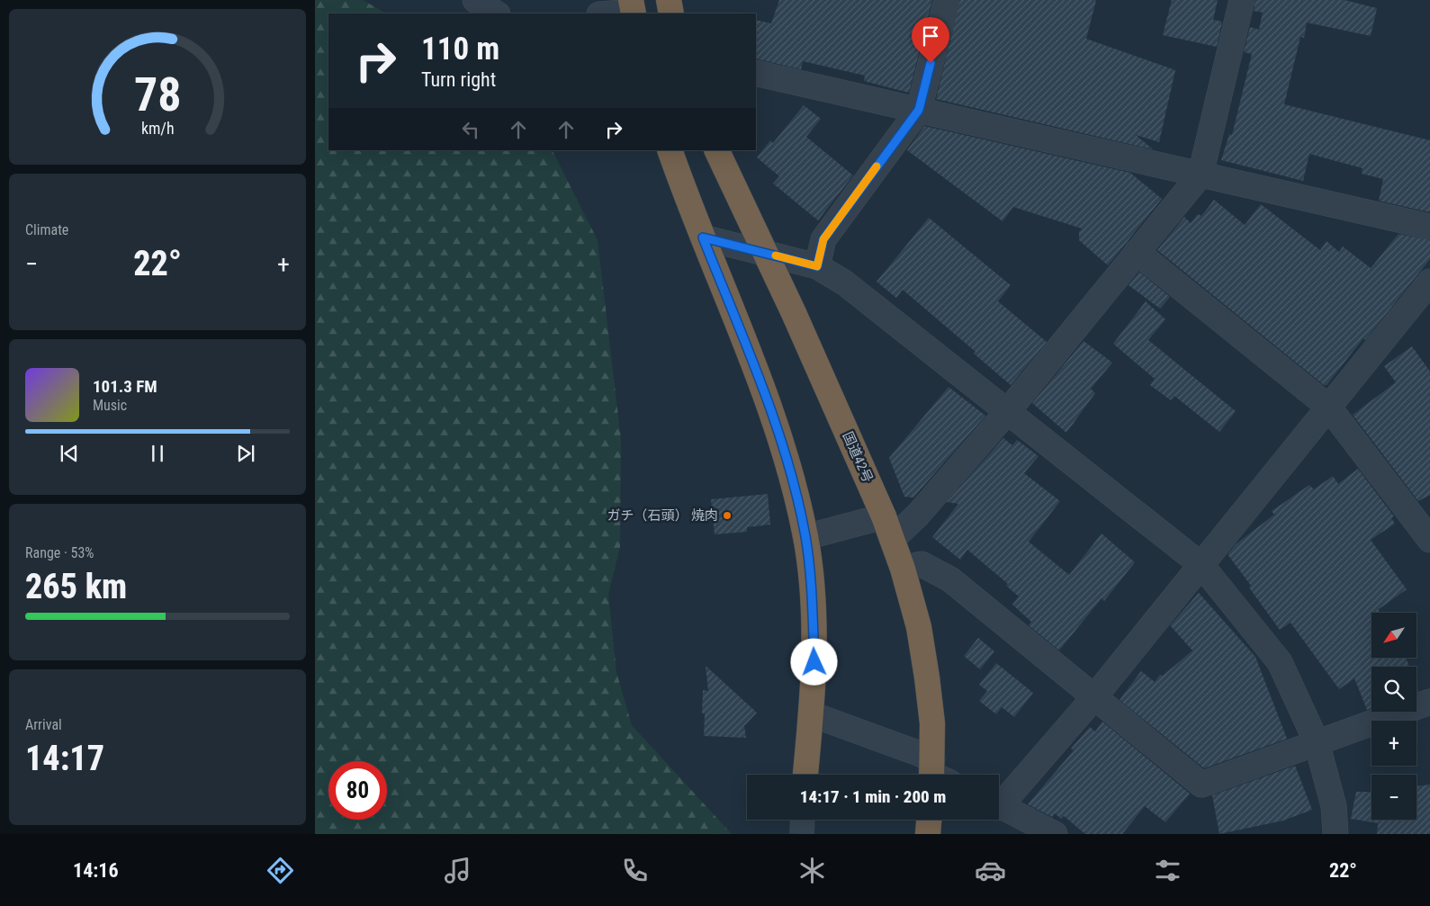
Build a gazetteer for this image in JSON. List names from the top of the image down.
{
  "streets": {
    "highway": ["国道42号"]
  },
  "places": ["ガチ（石頭） 焼肉"],
  "north": "bottom left",
  "page": {
    "turn": ["110 m", "Turn right"],
    "tile": [
      "Climate",
      ["Range · 53%", "265 km"],
      ["Arrival", "14:17"]
    ],
    "heat": ["−", "22°", "+"],
    "song": ["101.3 FM", "Music"],
    "map_buttons": ["+", "−"],
    "limit": "80",
    "trip": "14:17 · 1 min · 200 m",
    "tabs": ["14:16", "22°"],
    "gauge": ["78", "km/h"]
  }
}
